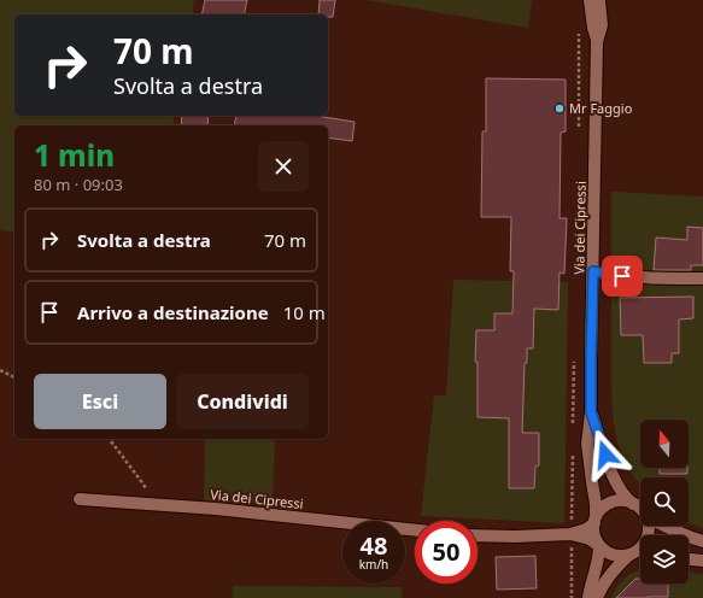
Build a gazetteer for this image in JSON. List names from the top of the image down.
{
  "streets": {
    "main road": ["Via dei Cipressi"]
  },
  "places": ["Mr Faggio"],
  "north": "top",
  "page": {
    "turn": ["70 m", "Svolta a destra"],
    "heading": ["1 min", "80 m · 09:03"],
    "list": [
      {
        "name": "Svolta a destra",
        "value": "70 m"
      },
      {
        "name": "Arrivo a destinazione",
        "value": "10 m"
      }
    ],
    "buttons": ["Esci", "Condividi"],
    "speed": "48 km/h",
    "limit": "50"
  }
}
